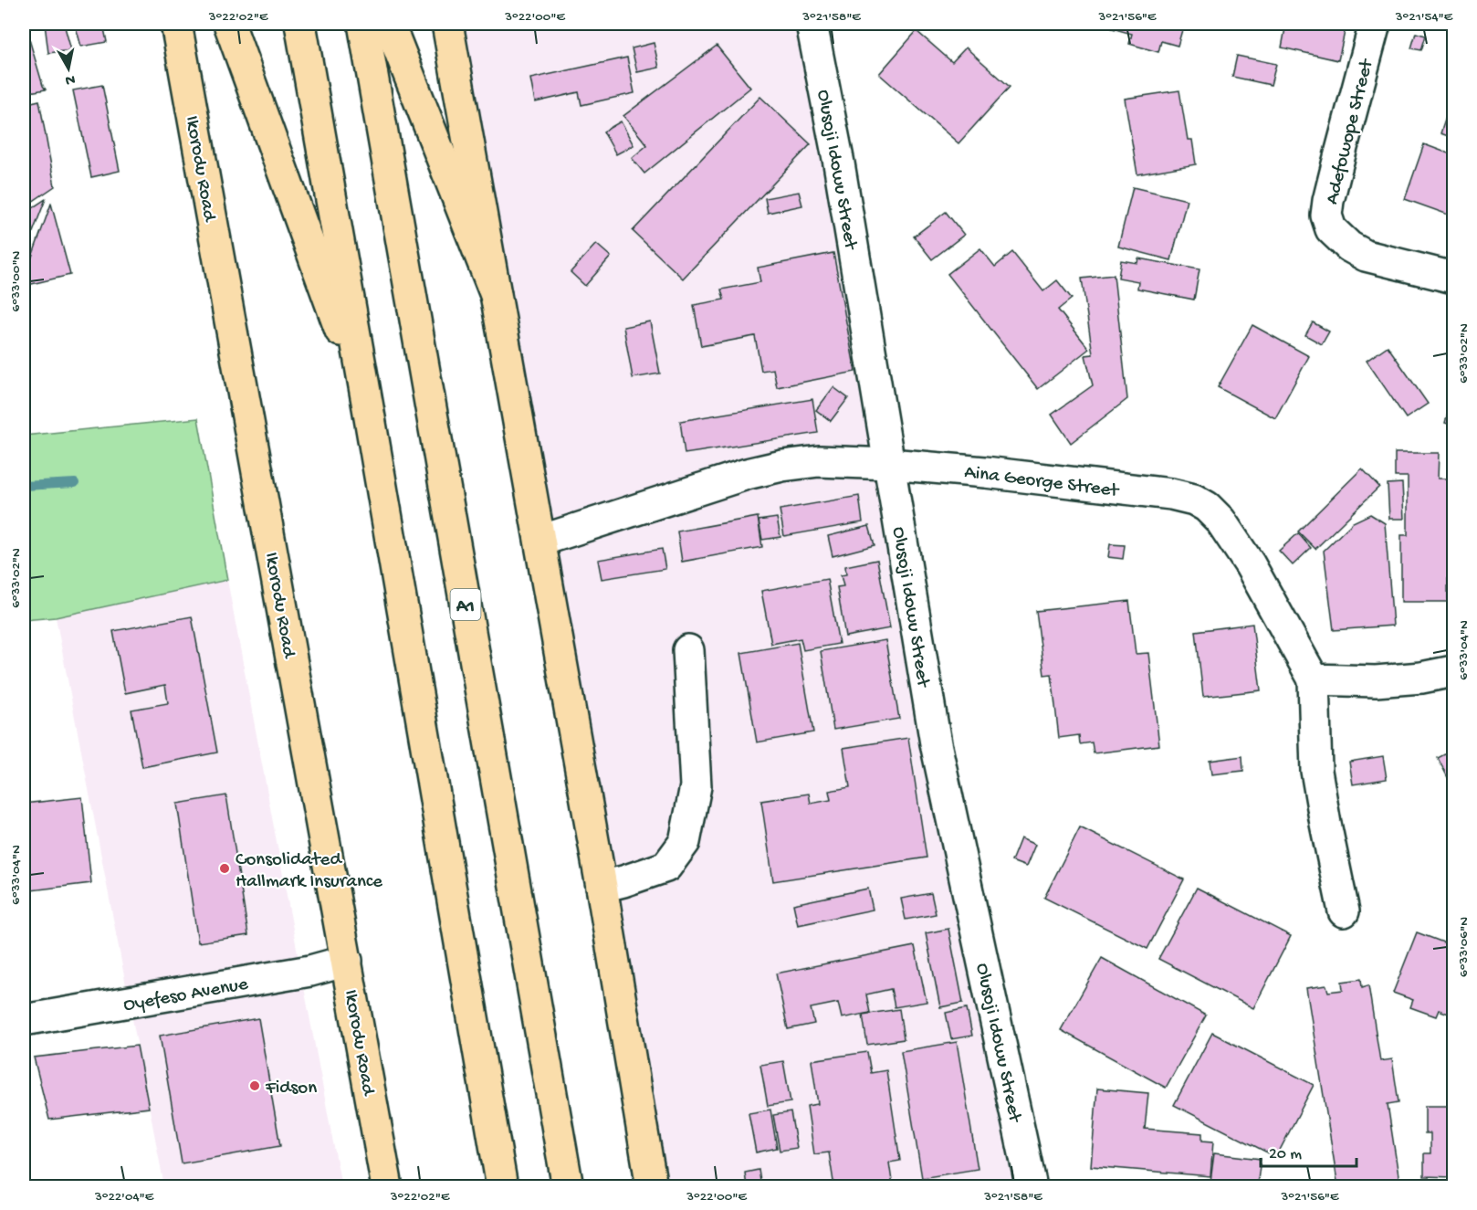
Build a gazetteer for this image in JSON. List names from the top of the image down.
{
  "streets": {
    "main road": ["Ikorodu Road", "A1"],
    "street": [
      "Adefowope Street",
      "Olusoji Idowu Street",
      "Aina George Street",
      "Oyefeso Avenue"
    ]
  },
  "crossings": [
    ["Ikorodu Road", "Oyefeso Avenue"],
    ["Olusoji Idowu Street", "Aina George Street"]
  ],
  "places": ["Consolidated Hallmark Insurance", "Fidson"],
  "scale_bar": "20 m",
  "north": "bottom",
  "coordinates": [
    "3°22'02\"E",
    "3°22'00\"E",
    "3°21'58\"E",
    "3°21'56\"E",
    "3°21'54\"E",
    "6°33'00\"N",
    "6°33'02\"N",
    "6°33'04\"N",
    "6°33'06\"N",
    "3°22'04\"E"
  ]
}
